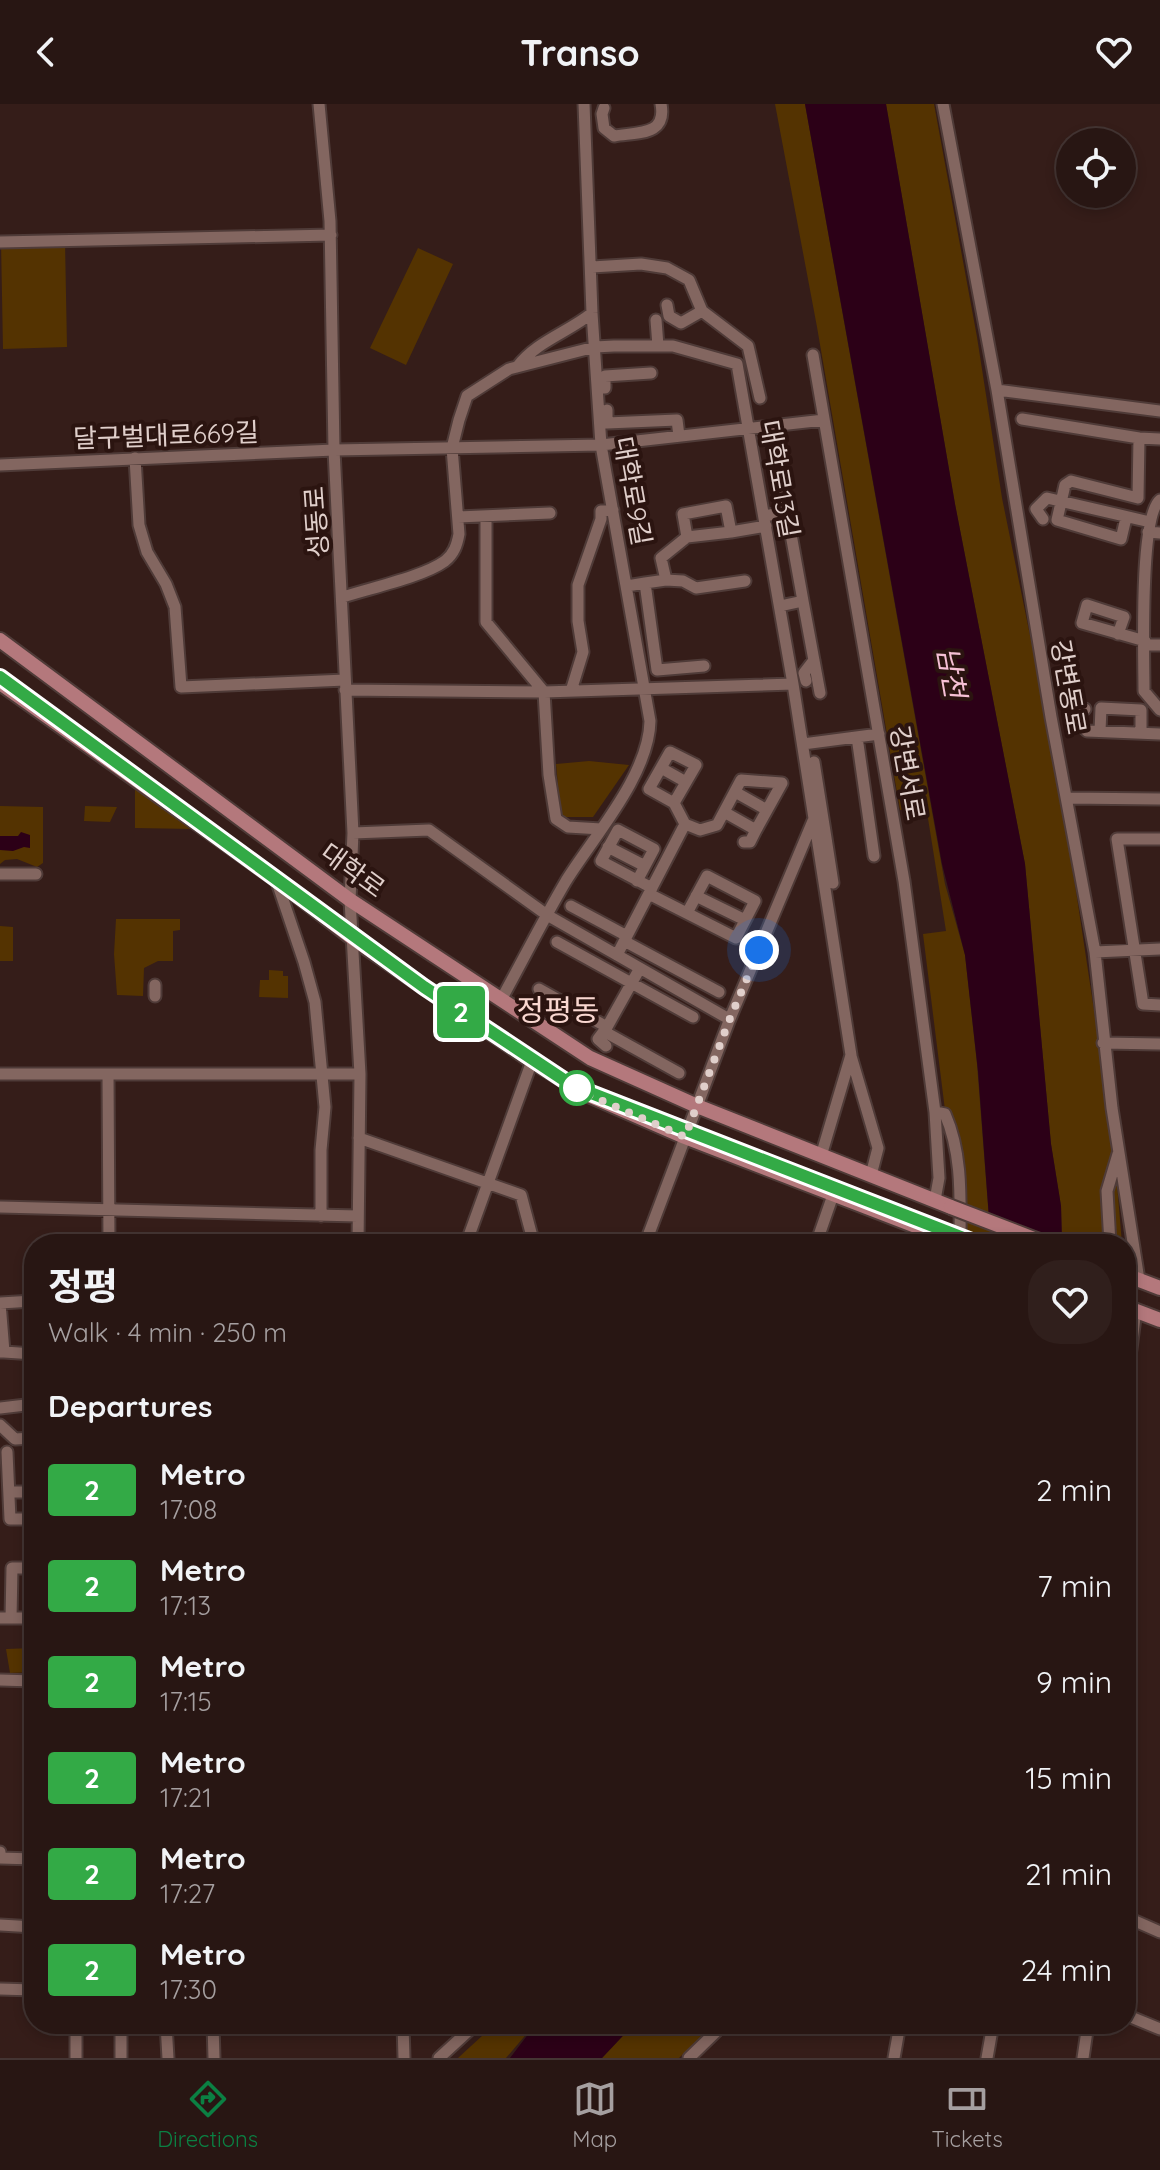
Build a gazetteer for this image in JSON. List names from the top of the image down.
{
  "streets": {
    "main road": ["대학로"],
    "street": [
      "달구벌대로669길",
      "대학로13길",
      "대학로9길",
      "성동로",
      "강변동로",
      "강변서로"
    ]
  },
  "crossings": [
    ["달구벌대로669길", "대학로13길"],
    ["달구벌대로669길", "대학로9길"],
    ["달구벌대로669길", "성동로"],
    ["달구벌대로669길", "강변서로"],
    ["대학로13길", "대학로9길"],
    ["대학로9길", "대학로"],
    ["성동로", "대학로"],
    ["강변서로", "대학로"]
  ],
  "districts": ["정평동"],
  "water": ["남천"],
  "lines": ["metro line 2"],
  "page": {
    "header": "Transo",
    "on_map": "2",
    "heading": [
      ["정평", "Walk · 4 min · 250 m"],
      "Departures"
    ],
    "list": [
      {
        "mark": "2",
        "name": "Metro",
        "note": "17:08",
        "value": "2 min"
      },
      {
        "mark": "2",
        "name": "Metro",
        "note": "17:13",
        "value": "7 min"
      },
      {
        "mark": "2",
        "name": "Metro",
        "note": "17:15",
        "value": "9 min"
      },
      {
        "mark": "2",
        "name": "Metro",
        "note": "17:21",
        "value": "15 min"
      },
      {
        "mark": "2",
        "name": "Metro",
        "note": "17:27",
        "value": "21 min"
      },
      {
        "mark": "2",
        "name": "Metro",
        "note": "17:30",
        "value": "24 min"
      }
    ],
    "tabs": ["Directions", "Map", "Tickets"]
  }
}
